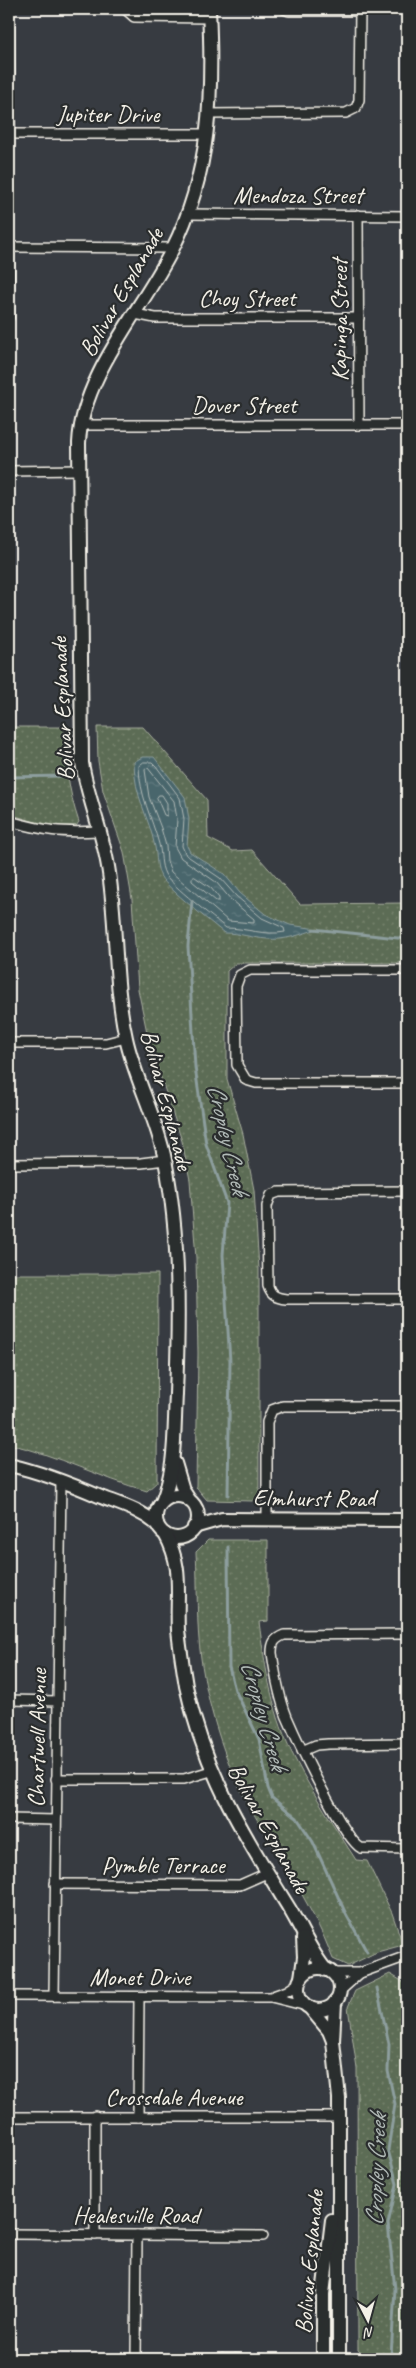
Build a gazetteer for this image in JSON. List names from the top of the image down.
{
  "streets": {
    "street": [
      "Jupiter Drive",
      "Mendoza Street",
      "Bolivar Esplanade",
      "Choy Street",
      "Kapinga Street",
      "Dover Street",
      "Elmhurst Road",
      "Chartwell Avenue",
      "Pymble Terrace",
      "Monet Drive",
      "Crossdale Avenue",
      "Healesville Road"
    ]
  },
  "crossings": [
    ["Jupiter Drive", "Bolivar Esplanade"],
    ["Mendoza Street", "Bolivar Esplanade"],
    ["Mendoza Street", "Kapinga Street"],
    ["Bolivar Esplanade", "Choy Street"],
    ["Bolivar Esplanade", "Dover Street"],
    ["Bolivar Esplanade", "Elmhurst Road"],
    ["Bolivar Esplanade", "Pymble Terrace"],
    ["Bolivar Esplanade", "Monet Drive"],
    ["Bolivar Esplanade", "Crossdale Avenue"],
    ["Choy Street", "Kapinga Street"],
    ["Kapinga Street", "Dover Street"],
    ["Chartwell Avenue", "Pymble Terrace"],
    ["Chartwell Avenue", "Monet Drive"]
  ],
  "water": ["Cropley Creek"],
  "north": "bottom"
}
